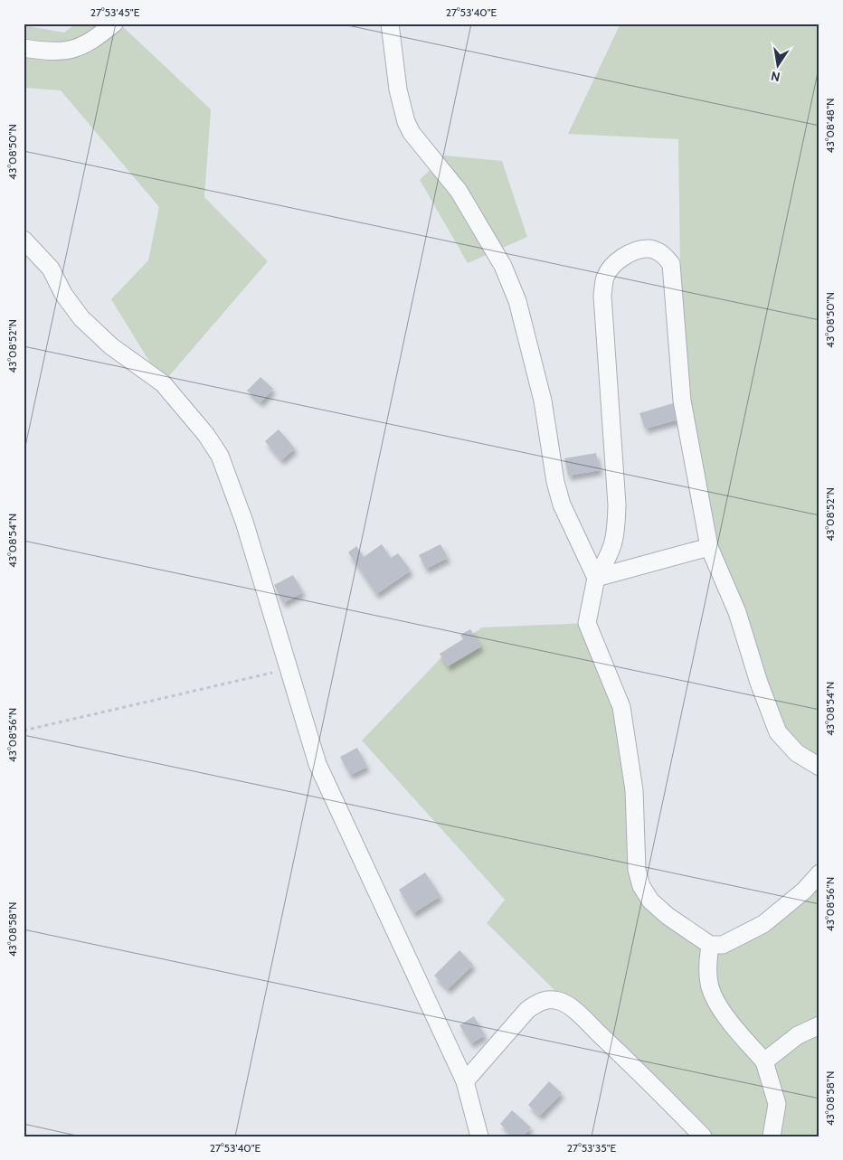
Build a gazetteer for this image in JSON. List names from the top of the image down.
{
  "north": "bottom",
  "coordinates": [
    "27°53'45\"E",
    "27°53'40\"E",
    "43°08'48\"N",
    "43°08'50\"N",
    "43°08'52\"N",
    "43°08'54\"N",
    "43°08'56\"N",
    "43°08'58\"N",
    "27°53'35\"E"
  ]
}
